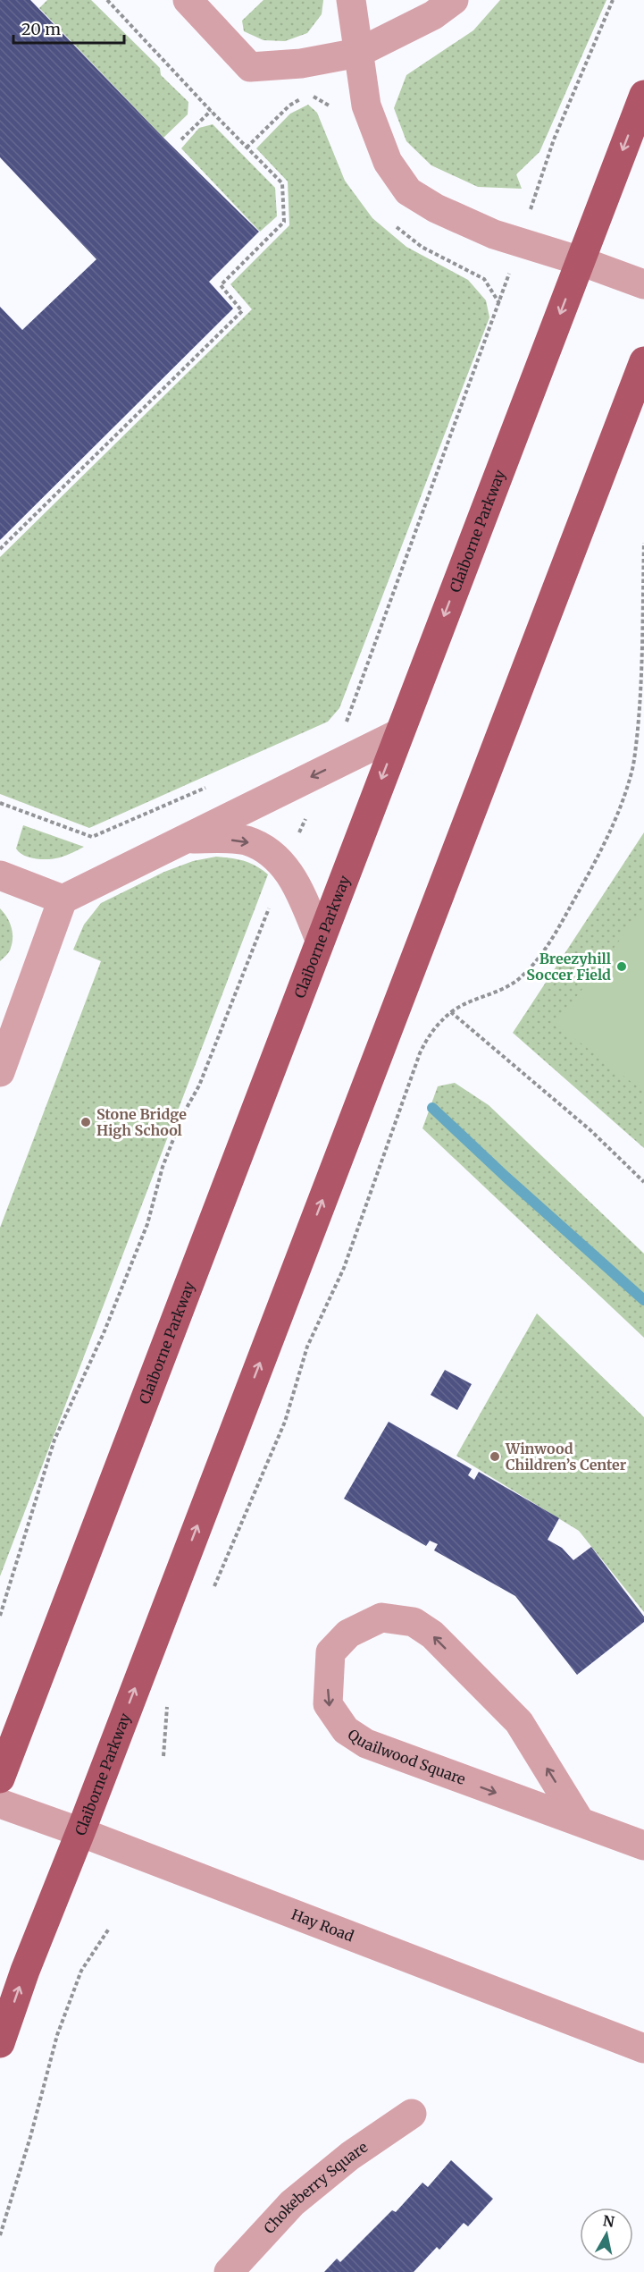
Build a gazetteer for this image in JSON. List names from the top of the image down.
{
  "streets": {
    "main road": ["Claiborne Parkway"],
    "street": ["Quailwood Square", "Hay Road", "Chokeberry Square"]
  },
  "crossings": [
    ["Claiborne Parkway", "Hay Road"]
  ],
  "places": ["Breezyhill Soccer Field", "Stone Bridge High School", "Winwood Children’s Center"],
  "scale_bar": "20 m",
  "north": "top"
}
